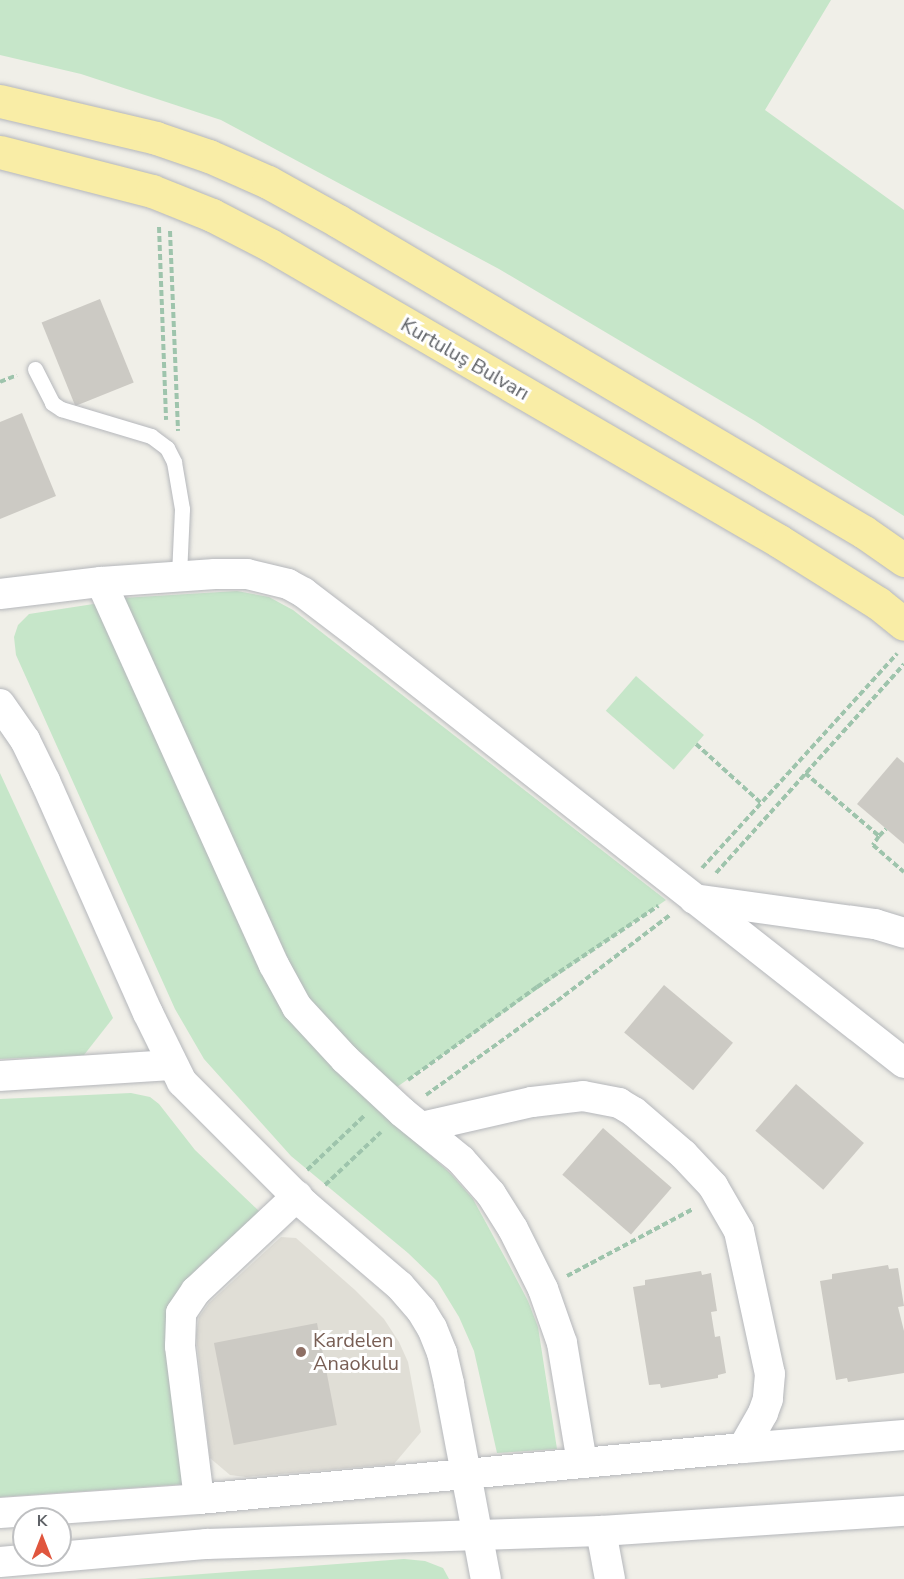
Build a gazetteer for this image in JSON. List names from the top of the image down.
{
  "streets": {
    "highway": ["Kurtuluş Bulvarı"]
  },
  "places": ["Kardelen Anaokulu"],
  "north": "top"
}
